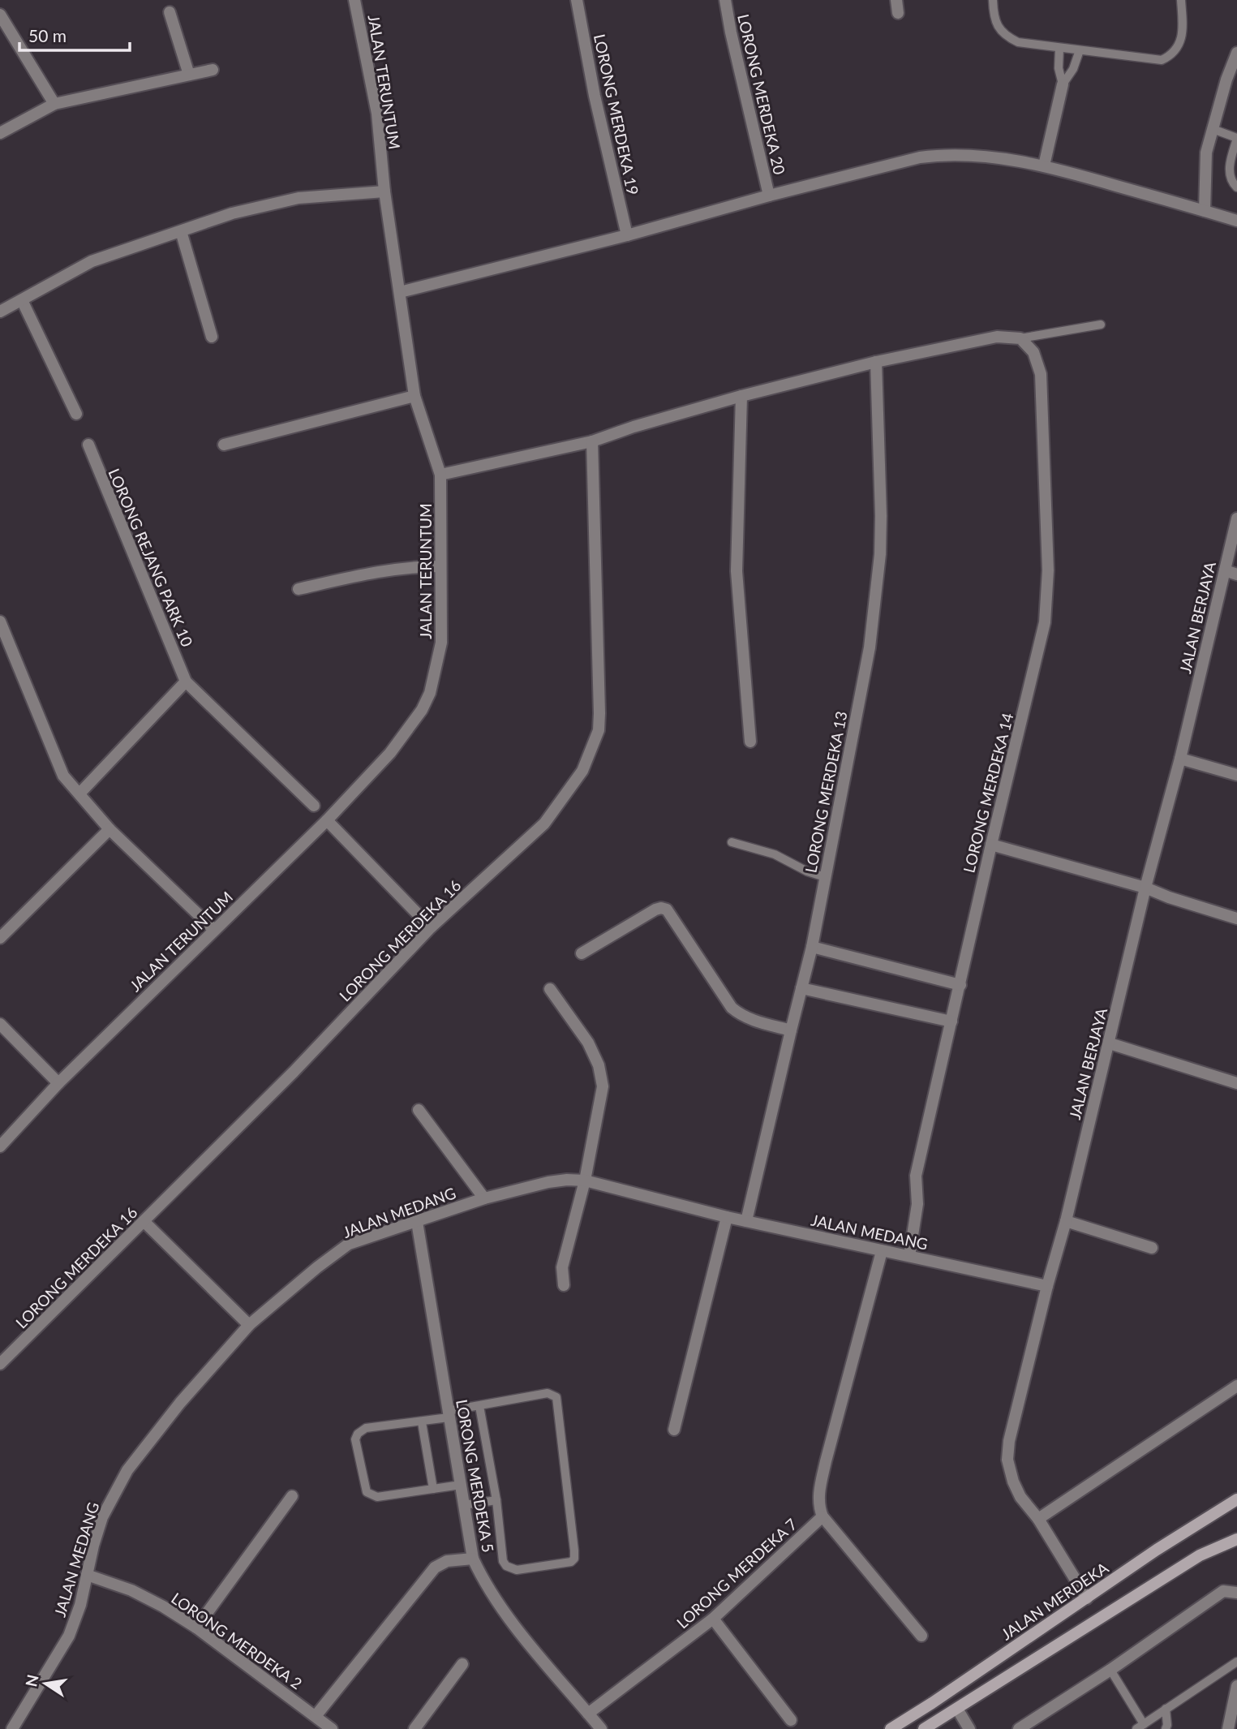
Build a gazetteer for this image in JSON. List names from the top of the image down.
{
  "streets": {
    "main road": ["JALAN MERDEKA"],
    "street": [
      "JALAN TERUNTUM",
      "LORONG MERDEKA 20",
      "LORONG MERDEKA 19",
      "LORONG REJANG PARK 10",
      "JALAN BERJAYA",
      "LORONG MERDEKA 13",
      "LORONG MERDEKA 14",
      "LORONG MERDEKA 16",
      "JALAN MEDANG",
      "LORONG MERDEKA 5",
      "LORONG MERDEKA 7",
      "LORONG MERDEKA 2"
    ]
  },
  "crossings": [
    ["JALAN BERJAYA", "JALAN MEDANG"],
    ["JALAN BERJAYA", "JALAN MERDEKA"],
    ["LORONG MERDEKA 13", "JALAN MEDANG"],
    ["LORONG MERDEKA 14", "JALAN MEDANG"],
    ["JALAN MEDANG", "LORONG MERDEKA 5"],
    ["JALAN MEDANG", "LORONG MERDEKA 2"],
    ["LORONG MERDEKA 5", "LORONG MERDEKA 7"]
  ],
  "scale_bar": "50 m",
  "north": "left"
}
